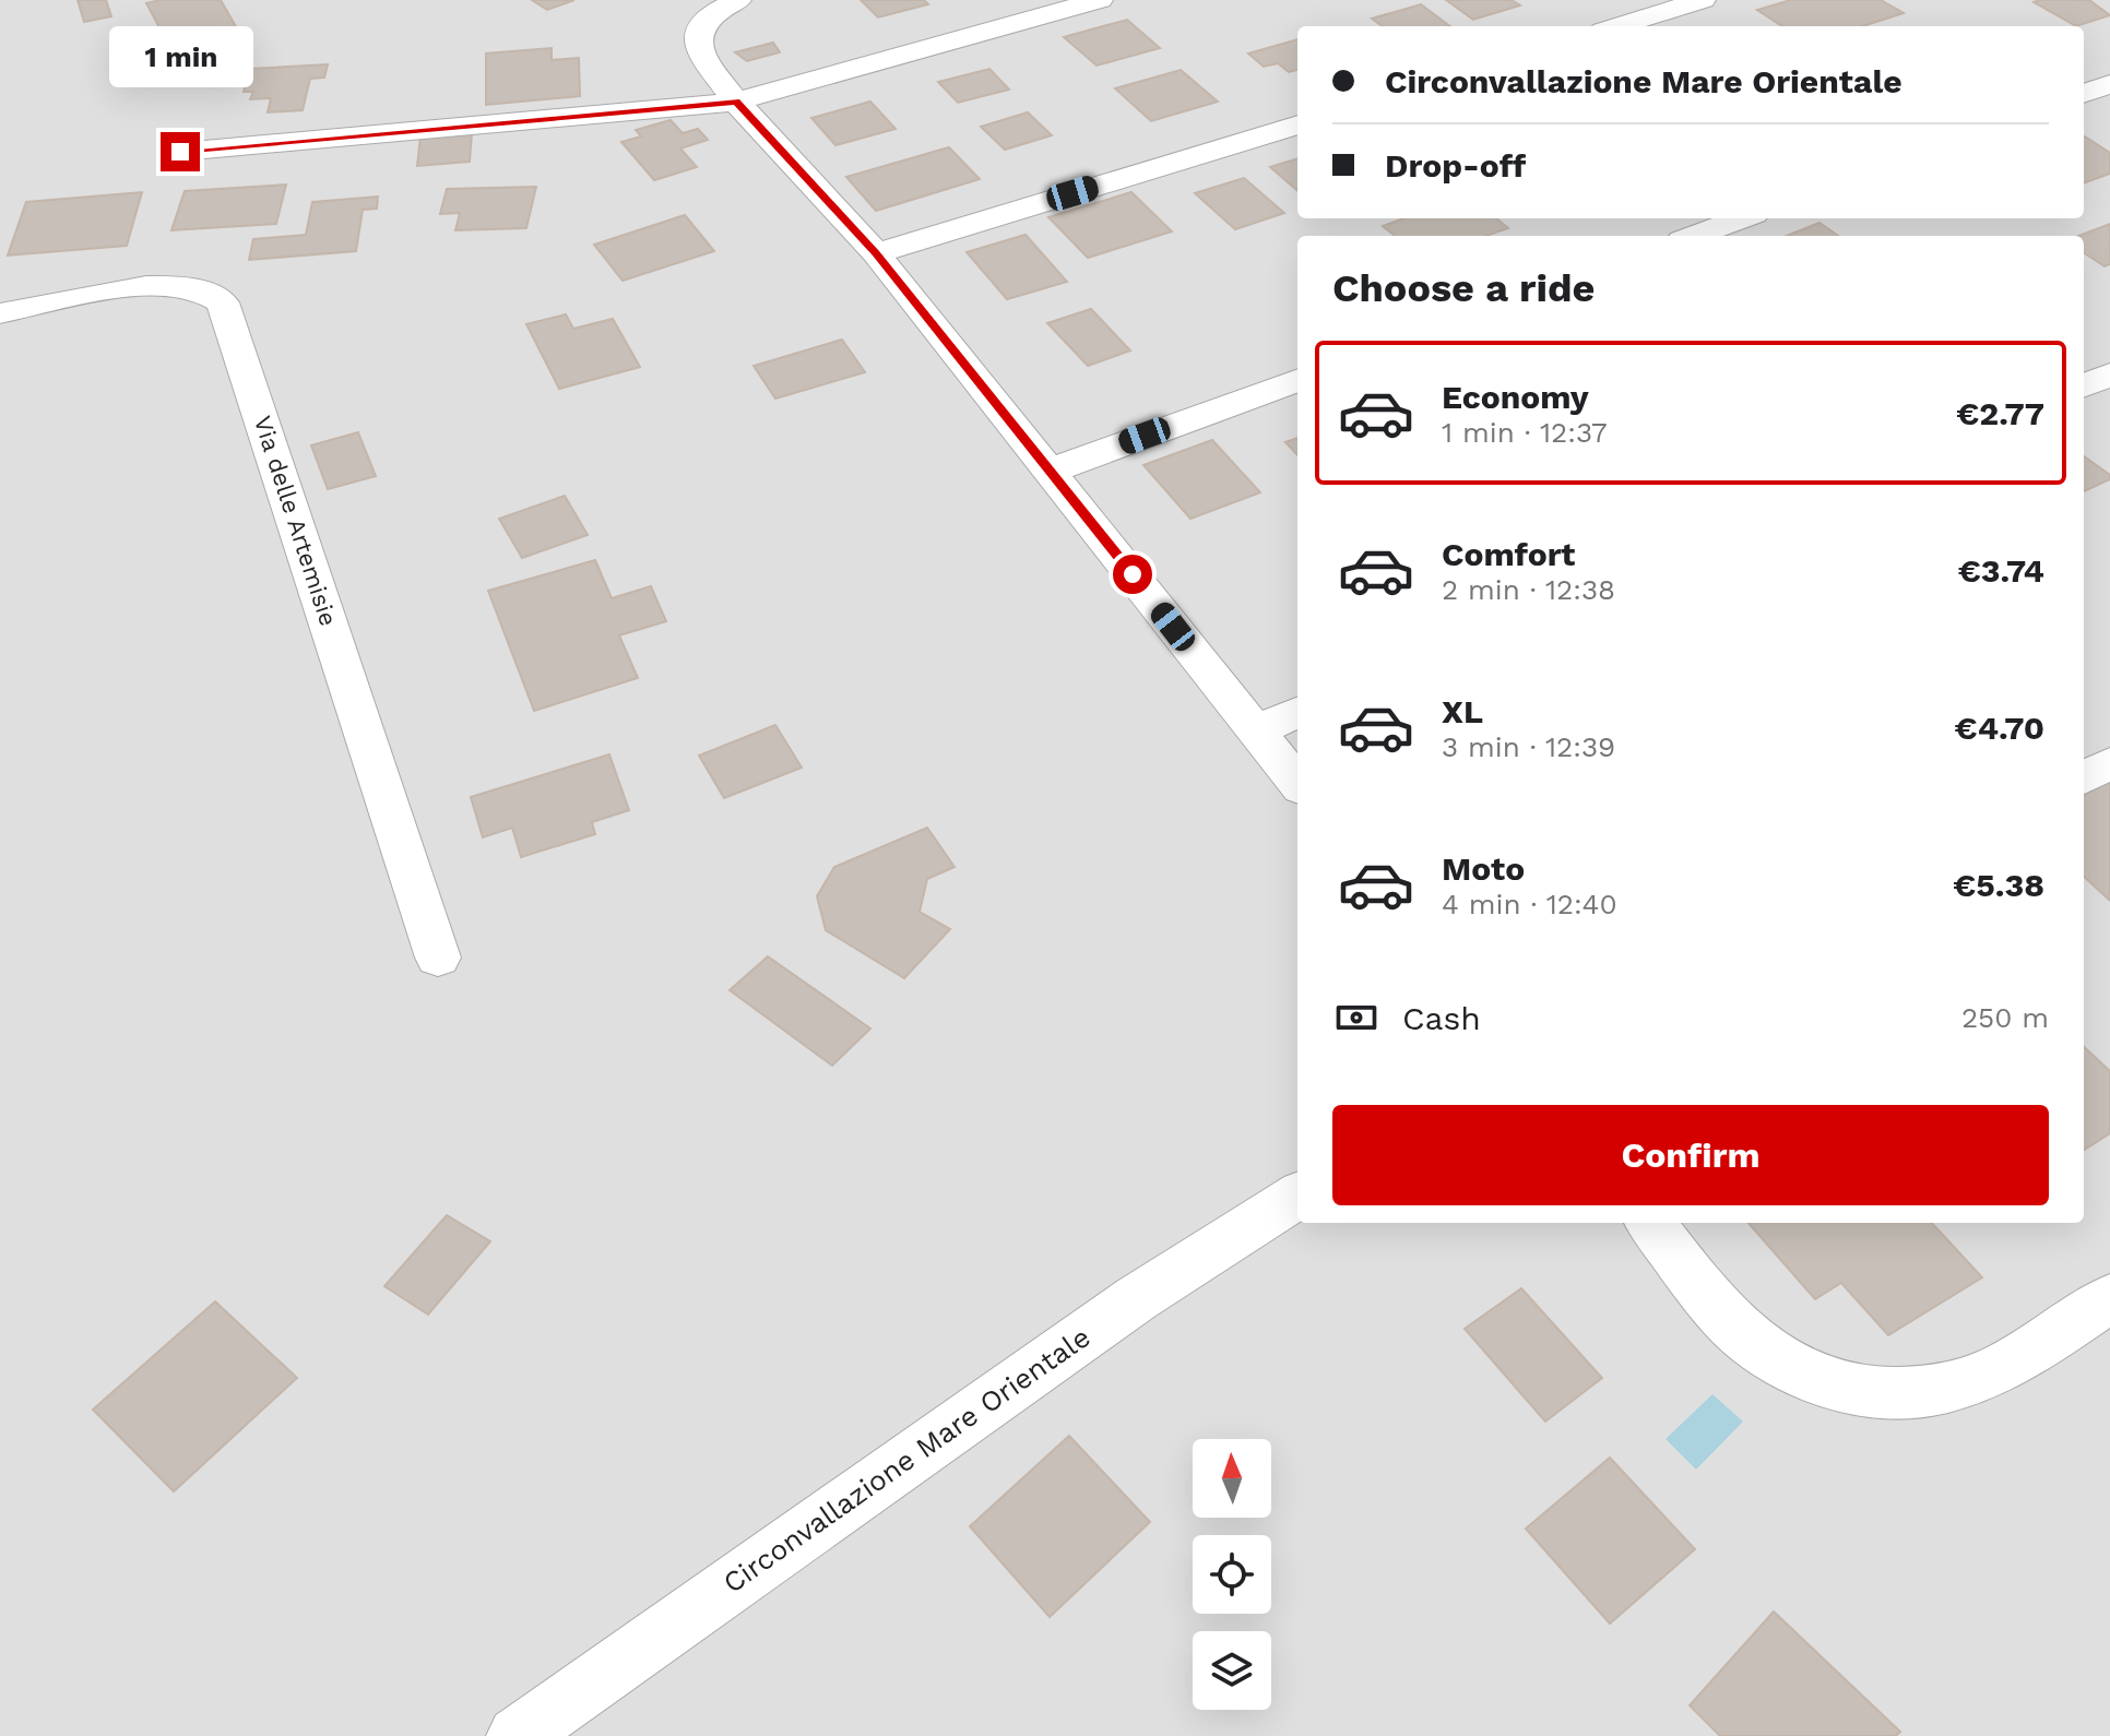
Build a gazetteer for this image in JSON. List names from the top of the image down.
{
  "streets": {
    "street": ["Via delle Artemisie", "Circonvallazione Mare Orientale"]
  },
  "north": "top",
  "page": {
    "bubble": "1 min",
    "banner": ["Circonvallazione Mare Orientale", "Drop-off"],
    "heading": "Choose a ride",
    "list": [
      {
        "name": "Economy",
        "note": "1 min · 12:37",
        "value": "€2.77"
      },
      {
        "name": "Comfort",
        "note": "2 min · 12:38",
        "value": "€3.74"
      },
      {
        "name": "XL",
        "note": "3 min · 12:39",
        "value": "€4.70"
      },
      {
        "name": "Moto",
        "note": "4 min · 12:40",
        "value": "€5.38"
      }
    ],
    "pay": ["Cash", "250 m"],
    "buttons": "Confirm"
  }
}
